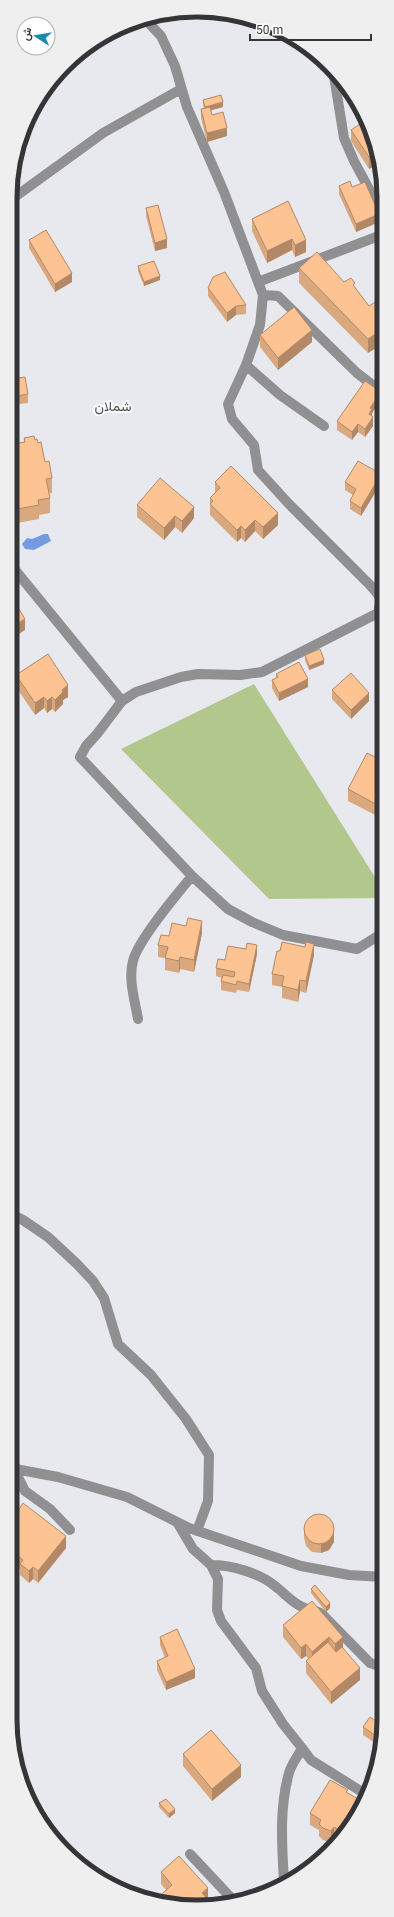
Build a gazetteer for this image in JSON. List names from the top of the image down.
{
  "districts": ["شملان"],
  "scale_bar": "50 m",
  "north": "left"
}
